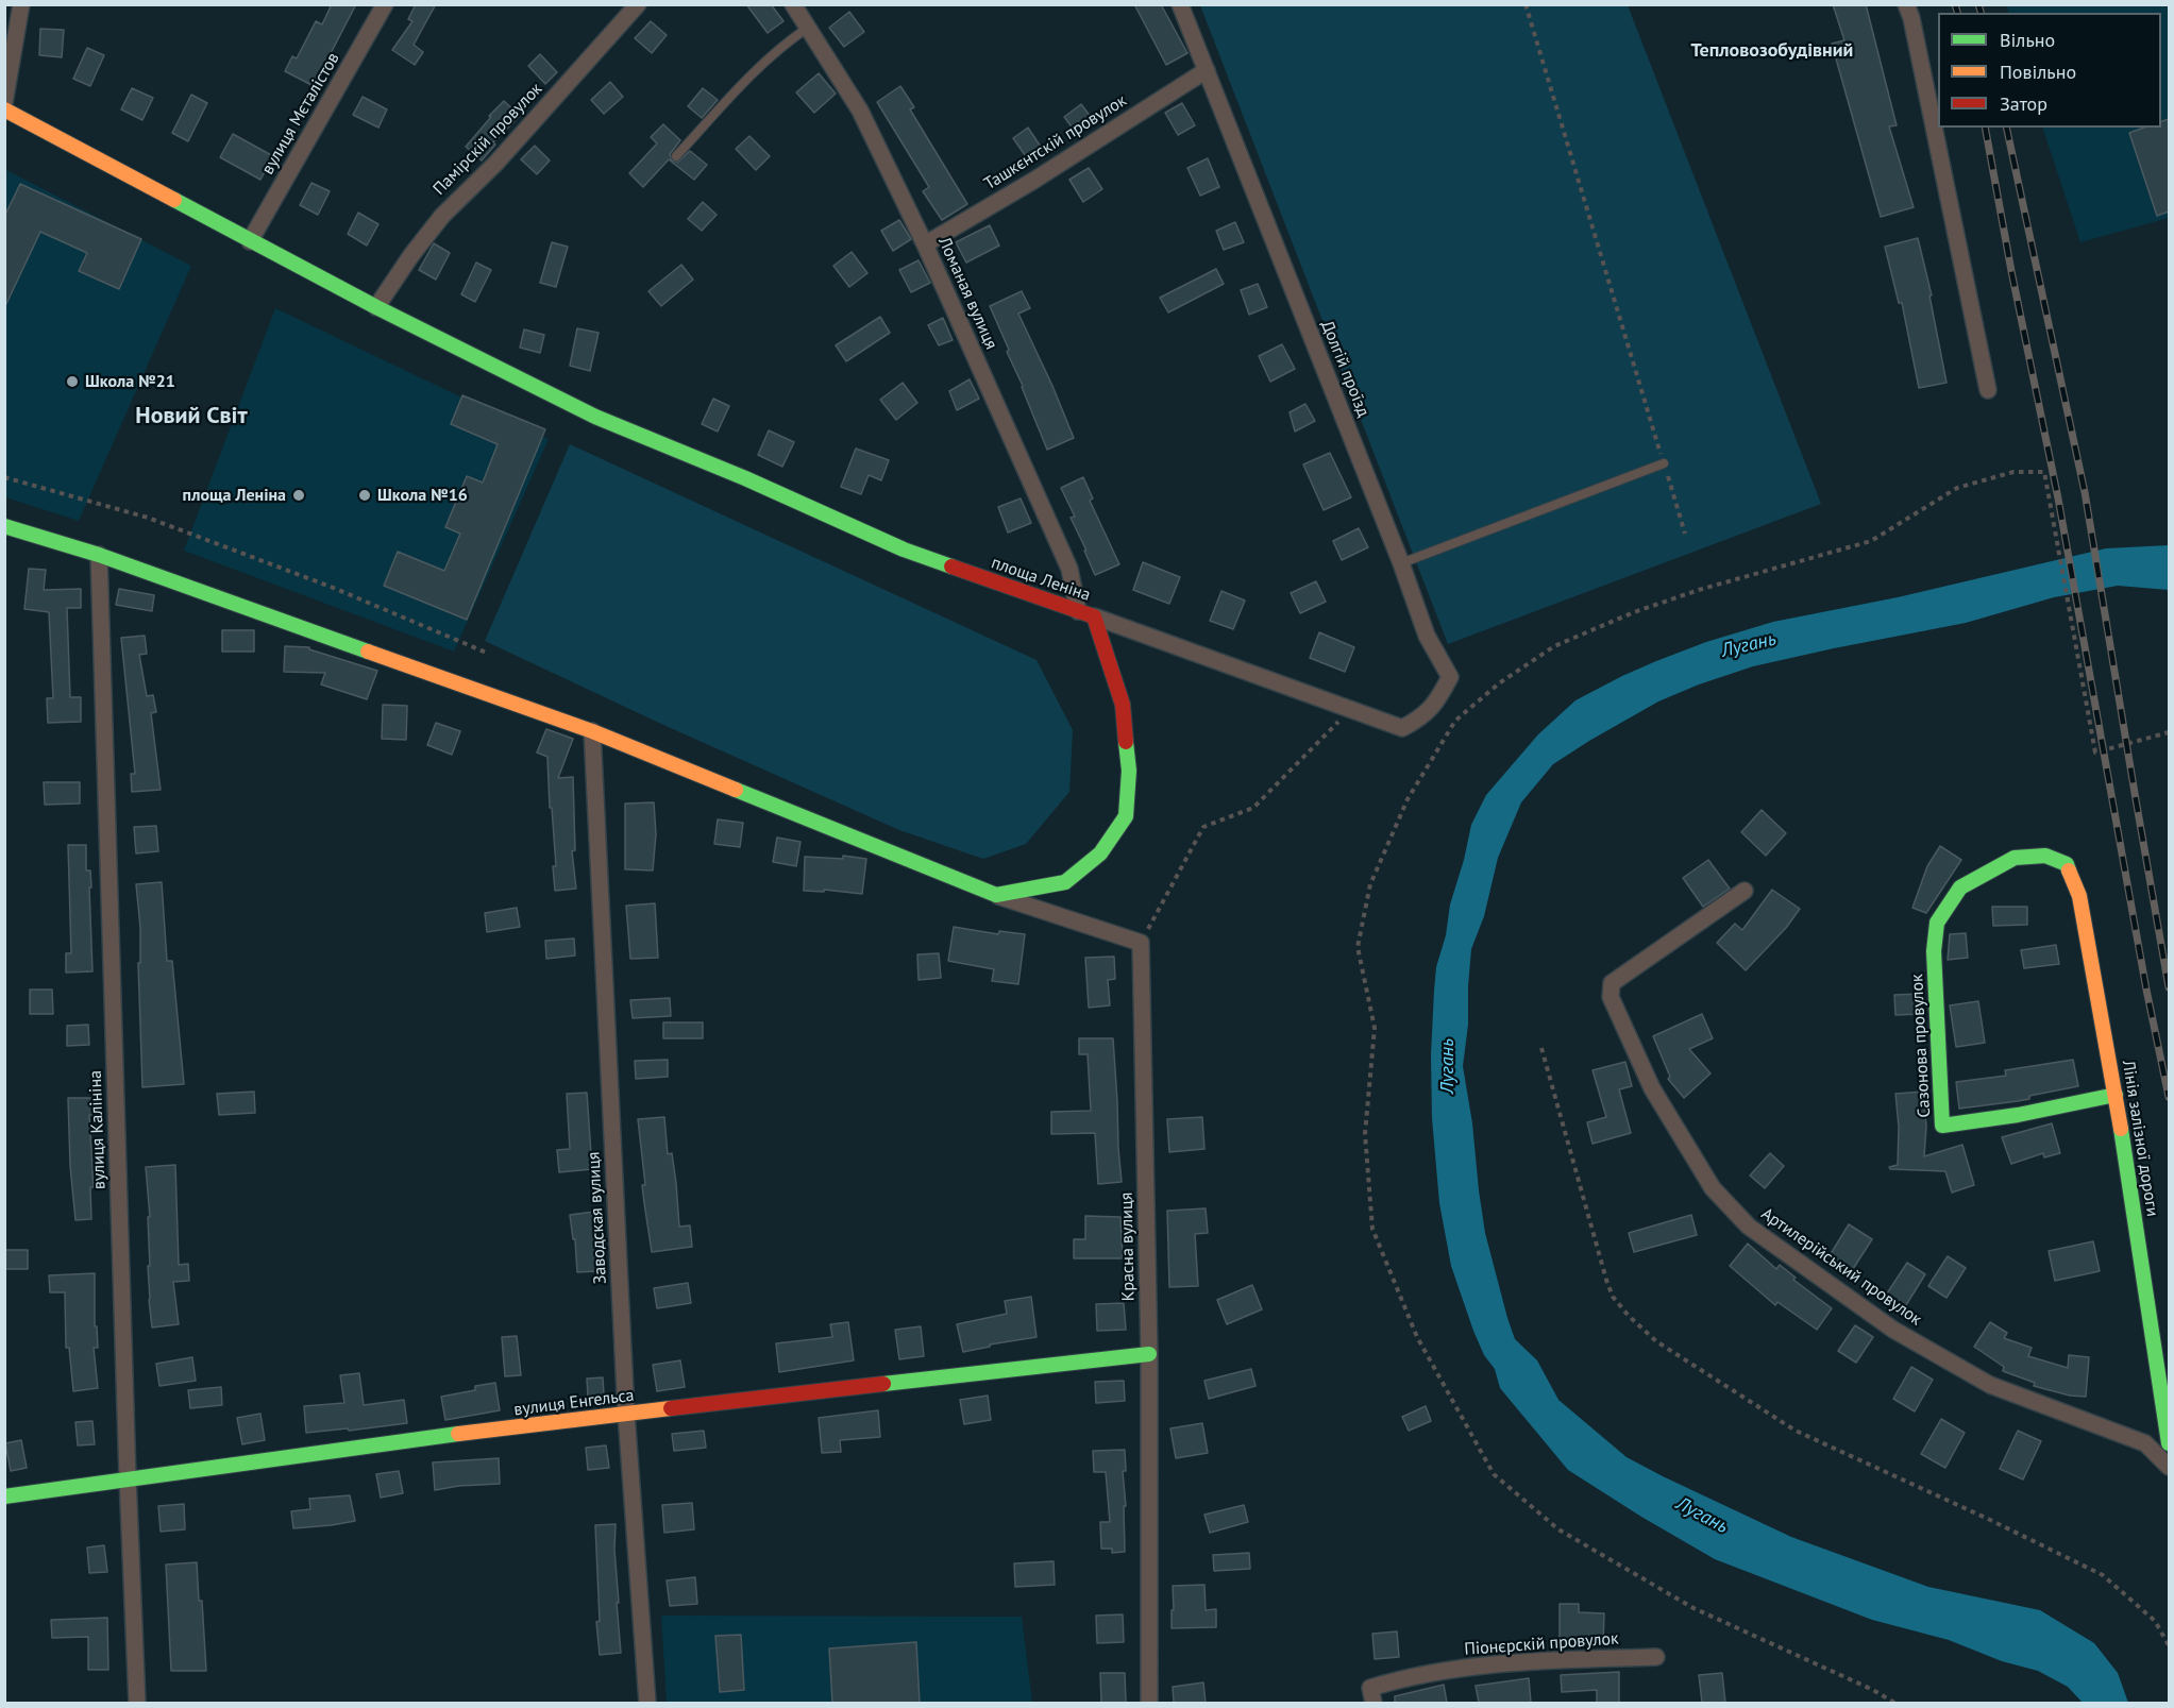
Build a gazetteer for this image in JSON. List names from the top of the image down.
{
  "streets": {
    "street": [
      "вулиця Мєталістов",
      "Памірскій провулок",
      "Ташкєнтскій провулок",
      "Ломаная вулиця",
      "Долгій проїзд",
      "площа Леніна",
      "Сазонова провулок",
      "вулиця Калініна",
      "Лінія залізної дороги",
      "Заводская вулиця",
      "Красна вулиця",
      "Артилерійський провулок",
      "вулиця Енгельса",
      "Піонєрскій провулок"
    ]
  },
  "crossings": [
    ["вулиця Мєталістов", "площа Леніна"],
    ["Памірскій провулок", "площа Леніна"],
    ["Ташкєнтскій провулок", "Ломаная вулиця"],
    ["Ташкєнтскій провулок", "Долгій проїзд"],
    ["Ломаная вулиця", "площа Леніна"],
    ["Сазонова провулок", "Лінія залізної дороги"],
    ["вулиця Калініна", "вулиця Енгельса"],
    ["Заводская вулиця", "вулиця Енгельса"],
    ["Красна вулиця", "вулиця Енгельса"]
  ],
  "districts": ["Тепловозобудівний", "Новий Світ"],
  "water": ["Лугань"],
  "places": ["Школа №21", "площа Леніна", "Школа №16"],
  "legend": ["Вільно", "Повільно", "Затор"]
}
